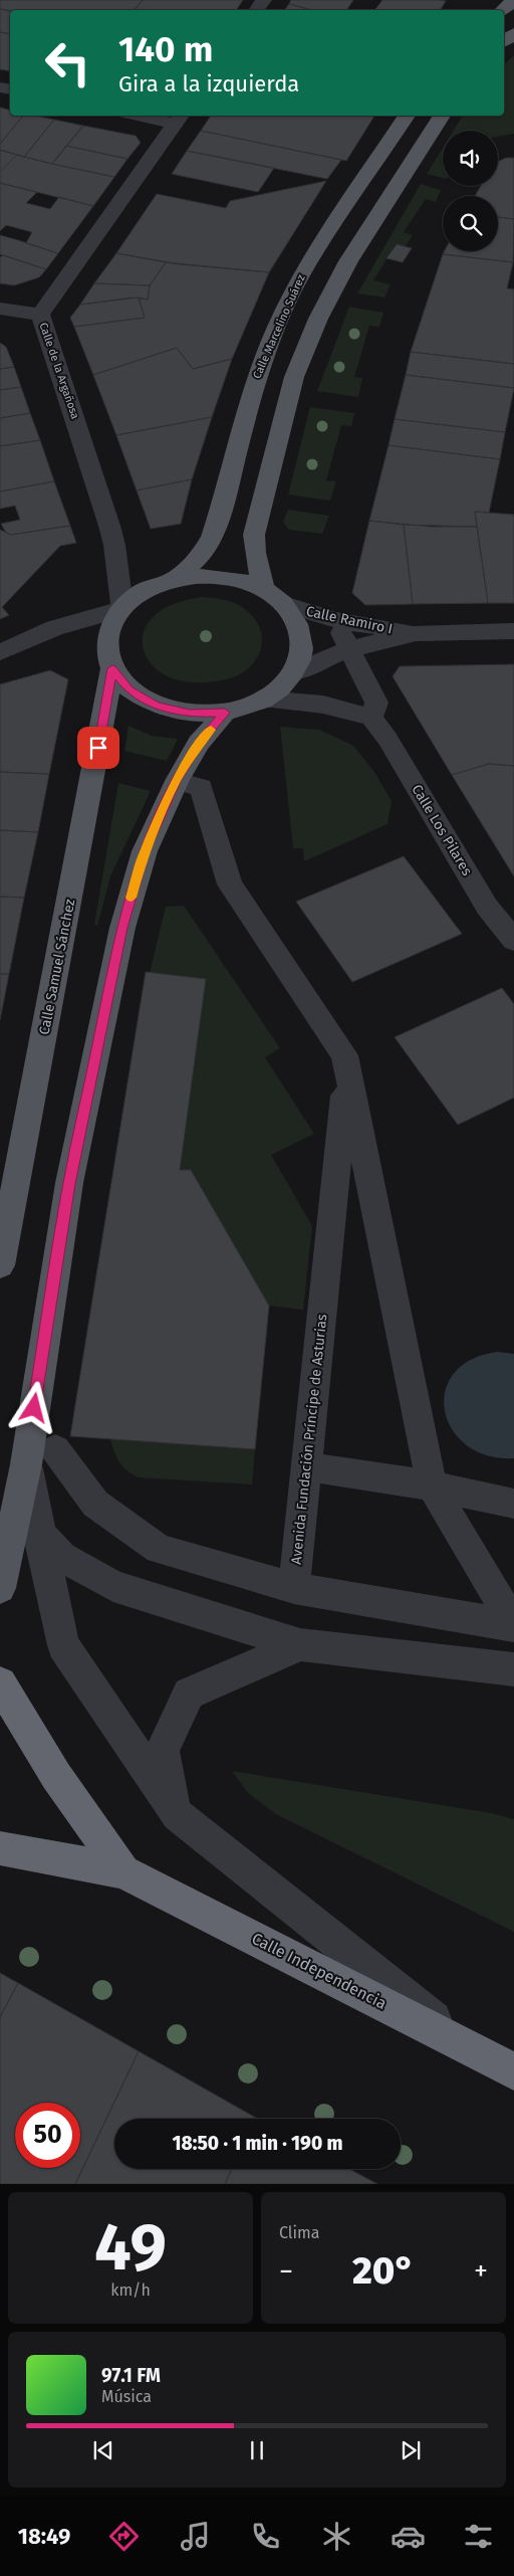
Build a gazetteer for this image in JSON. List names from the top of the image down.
{
  "streets": {
    "highway": ["Calle Independencia"],
    "main road": ["Calle Marcelino Suárez", "Calle Samuel Sánchez"],
    "street": [
      "Calle de la Argañosa",
      "Calle Ramiro I",
      "Calle Los Pilares",
      "Avenida Fundación Príncipe de Asturias"
    ]
  },
  "crossings": [
    ["Calle Marcelino Suárez", "Calle de la Argañosa"],
    ["Calle Marcelino Suárez", "Calle Ramiro I"],
    ["Calle Marcelino Suárez", "Calle Samuel Sánchez"],
    ["Calle de la Argañosa", "Calle Ramiro I"],
    ["Calle de la Argañosa", "Calle Samuel Sánchez"],
    ["Calle Ramiro I", "Calle Samuel Sánchez"]
  ],
  "page": {
    "turn": ["140 m", "Gira a la izquierda"],
    "limit": "50",
    "trip": "18:50 · 1 min · 190 m",
    "tile": [
      ["49", "km/h"],
      "Clima"
    ],
    "heat": ["−", "20°", "+"],
    "song": ["97.1 FM", "Música"],
    "tabs": "18:49"
  }
}
